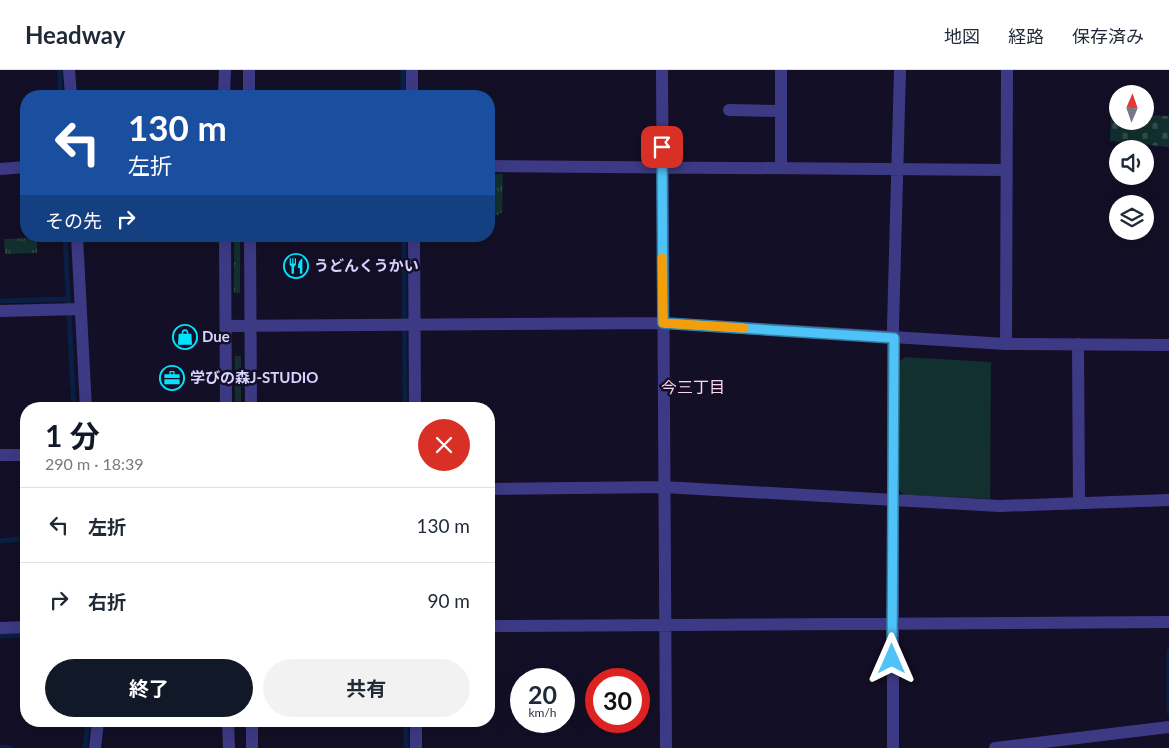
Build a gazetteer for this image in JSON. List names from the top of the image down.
{
  "districts": ["今三丁目"],
  "places": {
    "restaurant": ["うどんくうかい"],
    "shop": ["Due"],
    "office": ["学びの森J-STUDIO"]
  },
  "north": "top",
  "page": {
    "header": "Headway",
    "nav": ["地図", "経路", "保存済み"],
    "turn": ["130 m", "左折"],
    "then": "その先",
    "heading": ["1 分", "290 m · 18:39"],
    "list": [
      {
        "name": "左折",
        "value": "130 m"
      },
      {
        "name": "右折",
        "value": "90 m"
      }
    ],
    "buttons": ["終了", "共有"],
    "speed": "20 km/h",
    "limit": "30"
  }
}
